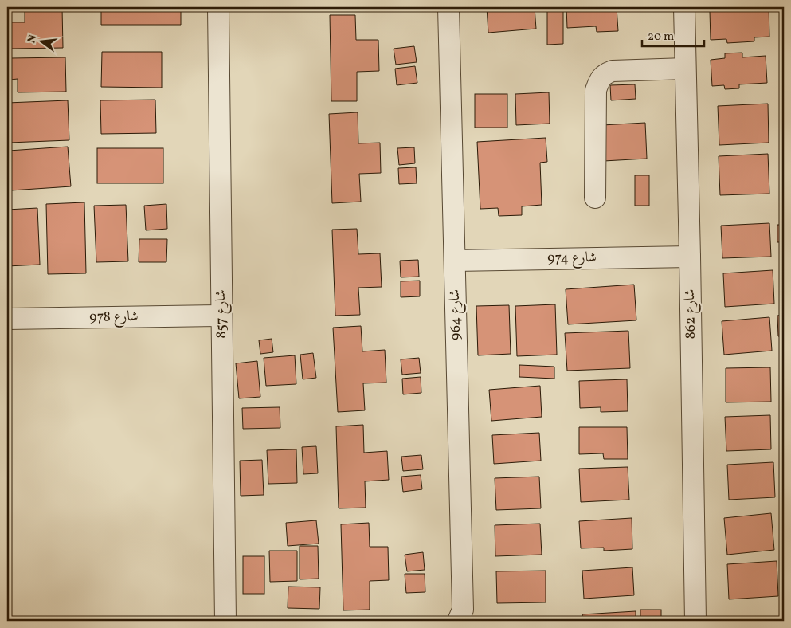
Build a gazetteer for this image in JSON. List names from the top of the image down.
{
  "streets": {
    "street": [
      "شارع 974",
      "شارع 857",
      "شارع 862",
      "شارع 964",
      "شارع 978"
    ]
  },
  "crossings": [
    ["شارع 974", "شارع 862"],
    ["شارع 974", "شارع 964"],
    ["شارع 857", "شارع 978"]
  ],
  "scale_bar": "20 m",
  "north": "left"
}
